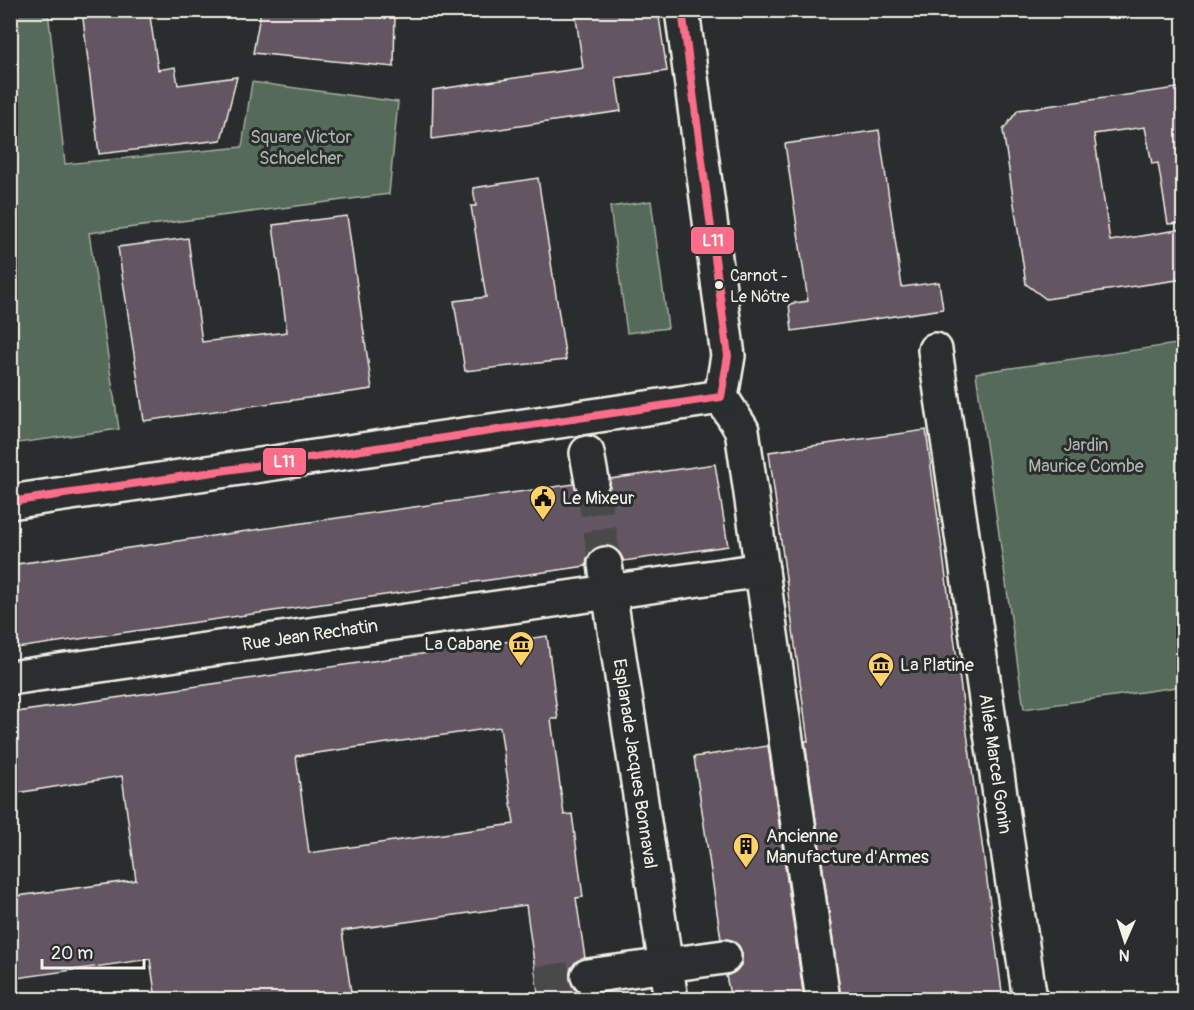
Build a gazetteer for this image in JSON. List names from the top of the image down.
{
  "streets": {
    "street": ["Rue Jean Rechatin", "Allée Marcel Gonin", "Esplanade Jacques Bonnaval"]
  },
  "crossings": [
    ["Rue Jean Rechatin", "Esplanade Jacques Bonnaval"]
  ],
  "parks": ["Square Victor Schoelcher", "Jardin Maurice Combe"],
  "places": {
    "other": ["Carnot - Le Nôtre"],
    "public building": ["Le Mixeur"],
    "museum": ["La Cabane", "La Platine"],
    "building": ["Ancienne Manufacture d'Armes"]
  },
  "lines": ["transit line L11"],
  "scale_bar": "20 m",
  "north": "bottom"
}
